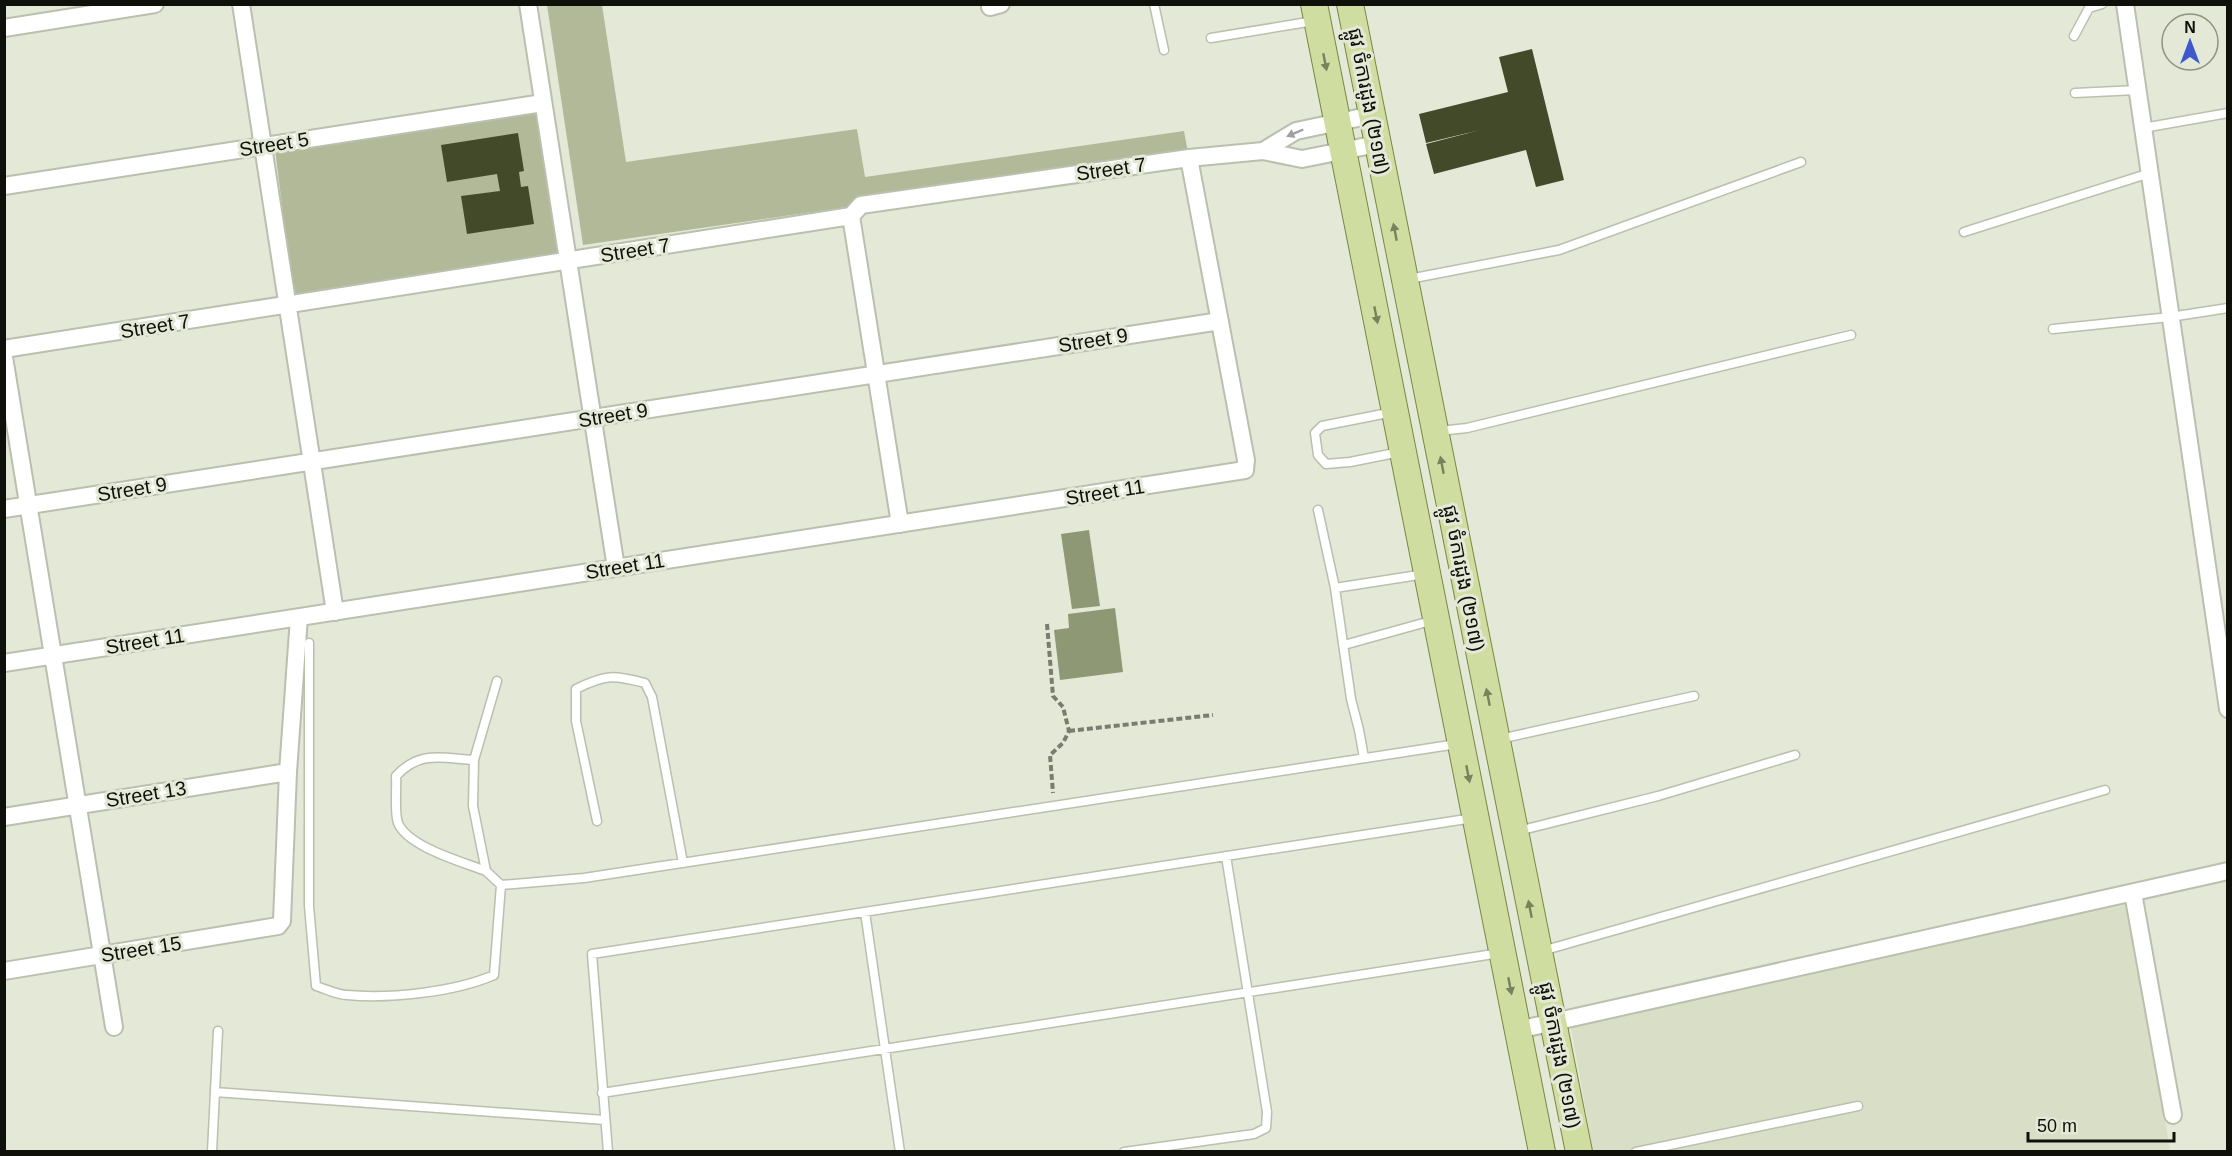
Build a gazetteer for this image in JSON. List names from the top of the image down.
{
  "streets": {
    "main road": ["ផ្លូវ ចំការដូង (២១៧)"],
    "street": [
      "Street 5",
      "Street 7",
      "Street 9",
      "Street 11",
      "Street 13",
      "Street 15"
    ]
  },
  "crossings": [
    ["ផ្លូវ ចំការដូង (២១៧)", "Street 7"],
    ["Street 9", "Street 11"],
    ["Street 13", "Street 15"]
  ],
  "scale_bar": "50 m",
  "north": "top"
}
